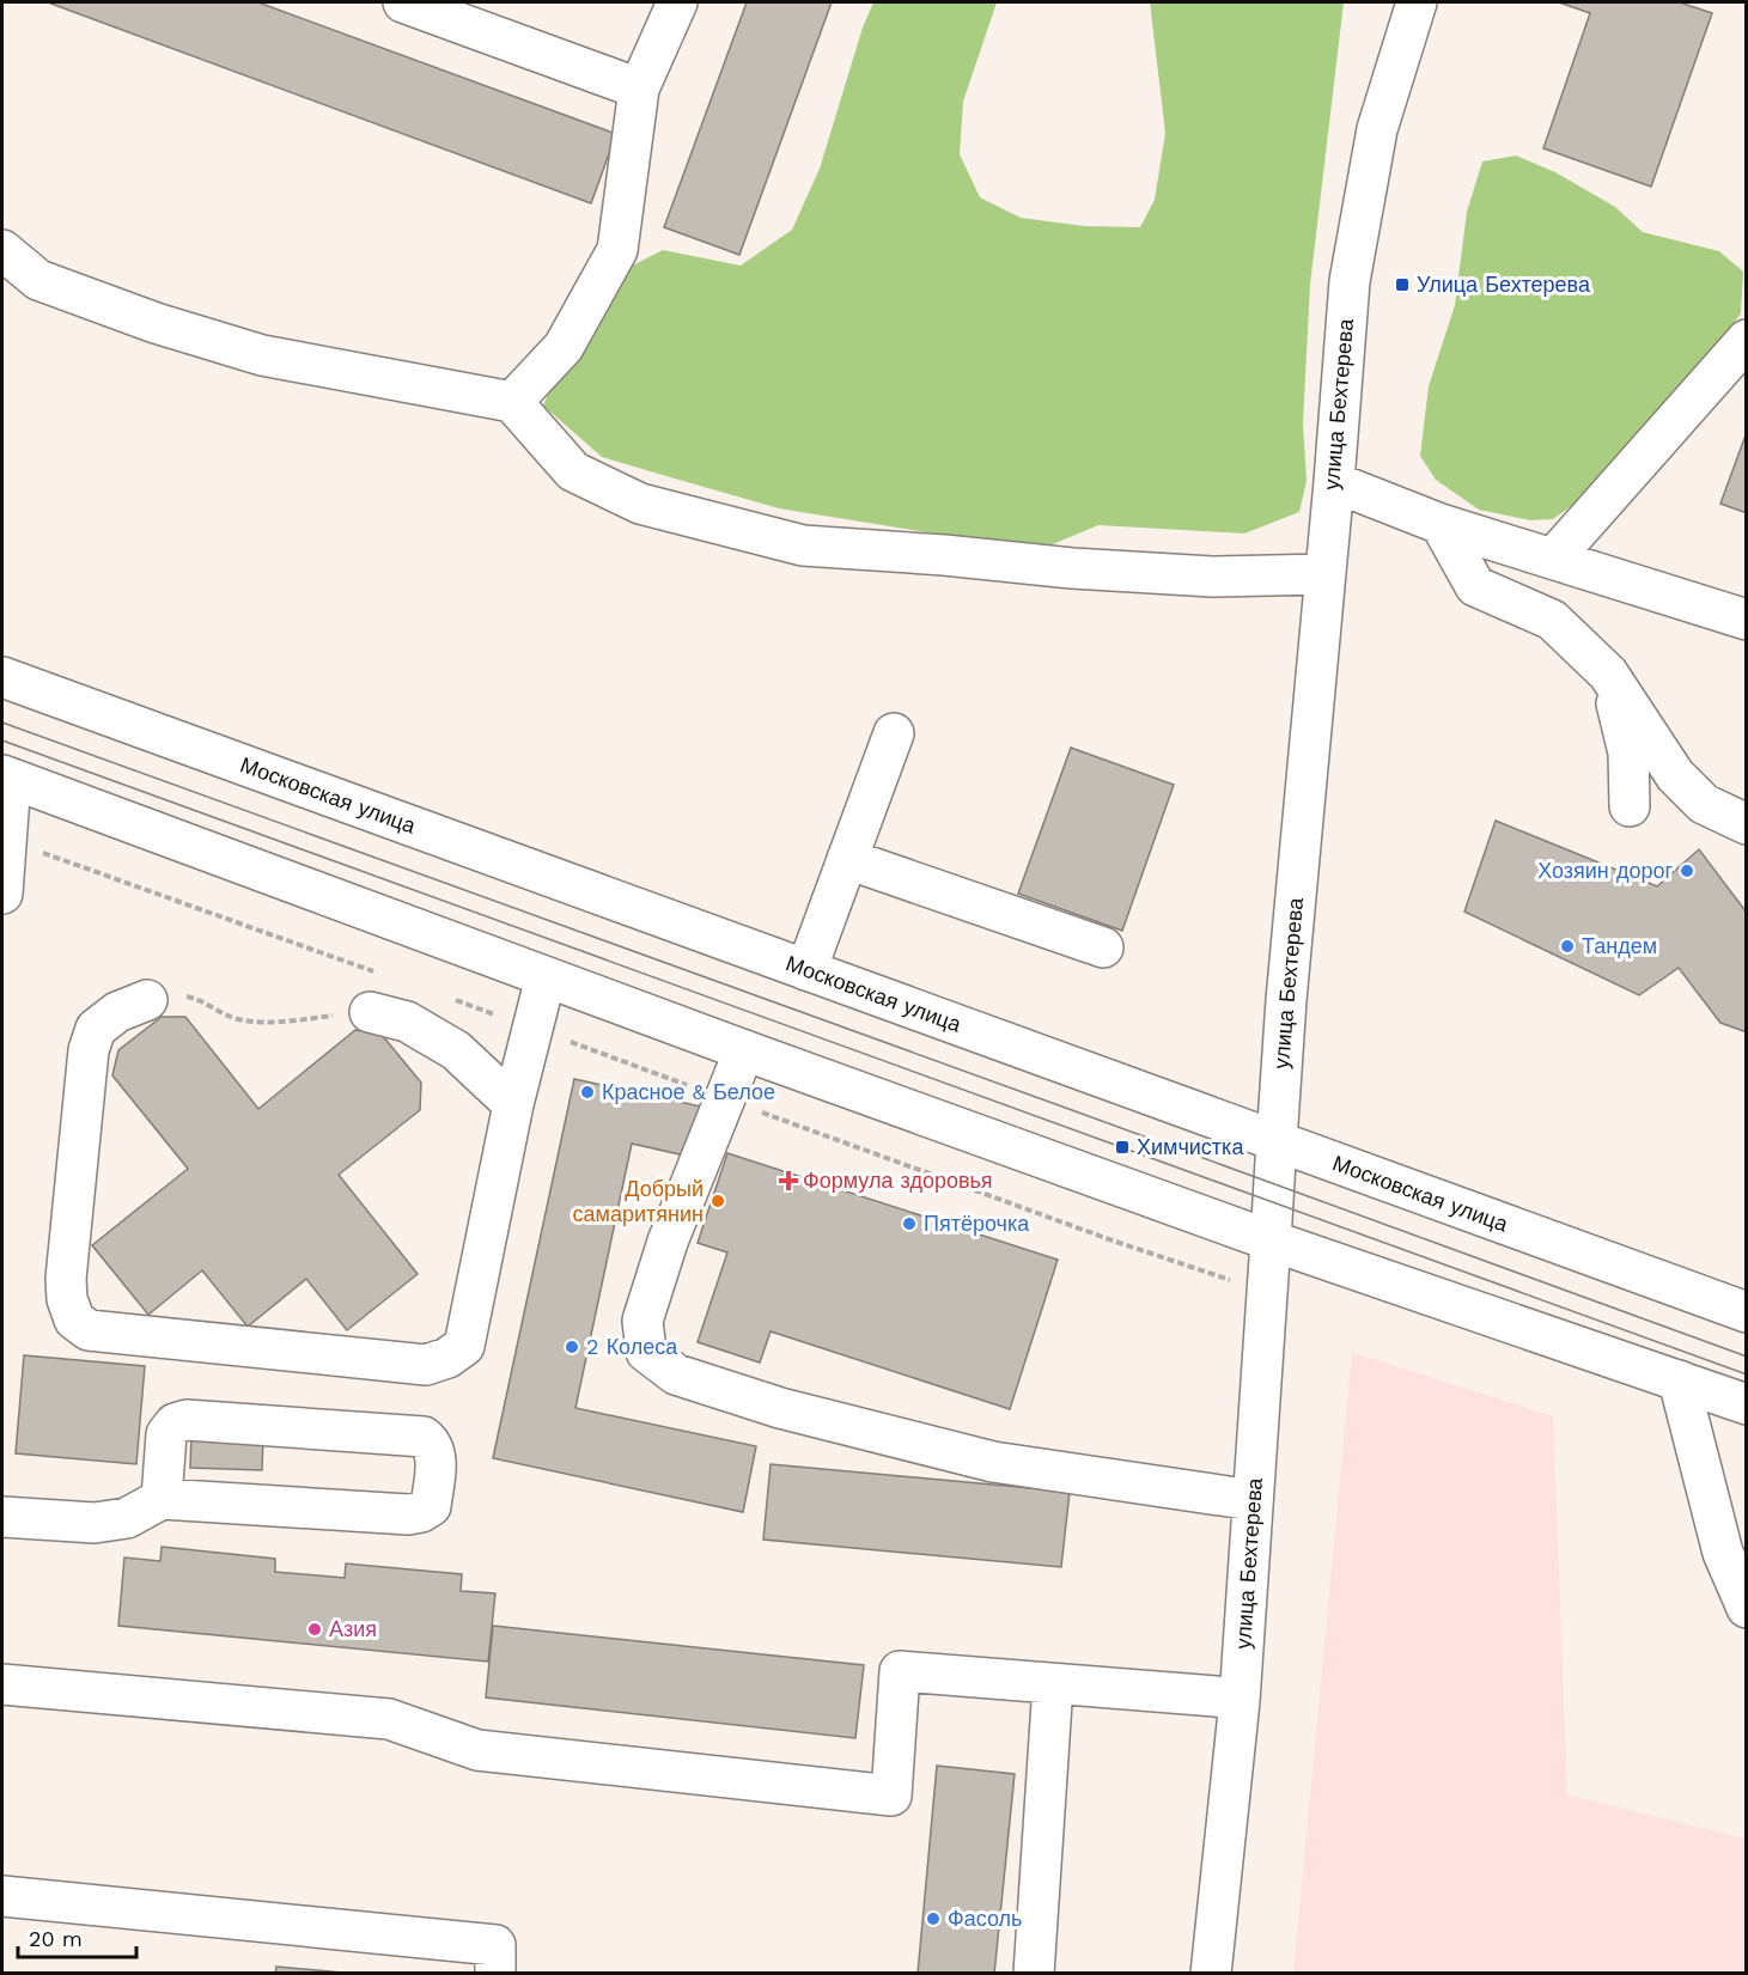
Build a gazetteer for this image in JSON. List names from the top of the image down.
{
  "streets": {
    "main road": ["улица Бехтерева", "Московская улица"]
  },
  "crossings": [
    ["улица Бехтерева", "Московская улица"]
  ],
  "places": {
    "transit": ["Улица Бехтерева", "Химчистка"],
    "other": [
      "Хозяин дорог",
      "Тандем",
      "Красное & Белое",
      "Добрый самаритянин",
      "Пятёрочка",
      "2 Колеса",
      "Азия",
      "Фасоль"
    ],
    "health": ["Формула здоровья"]
  },
  "scale_bar": "20 m"
}
